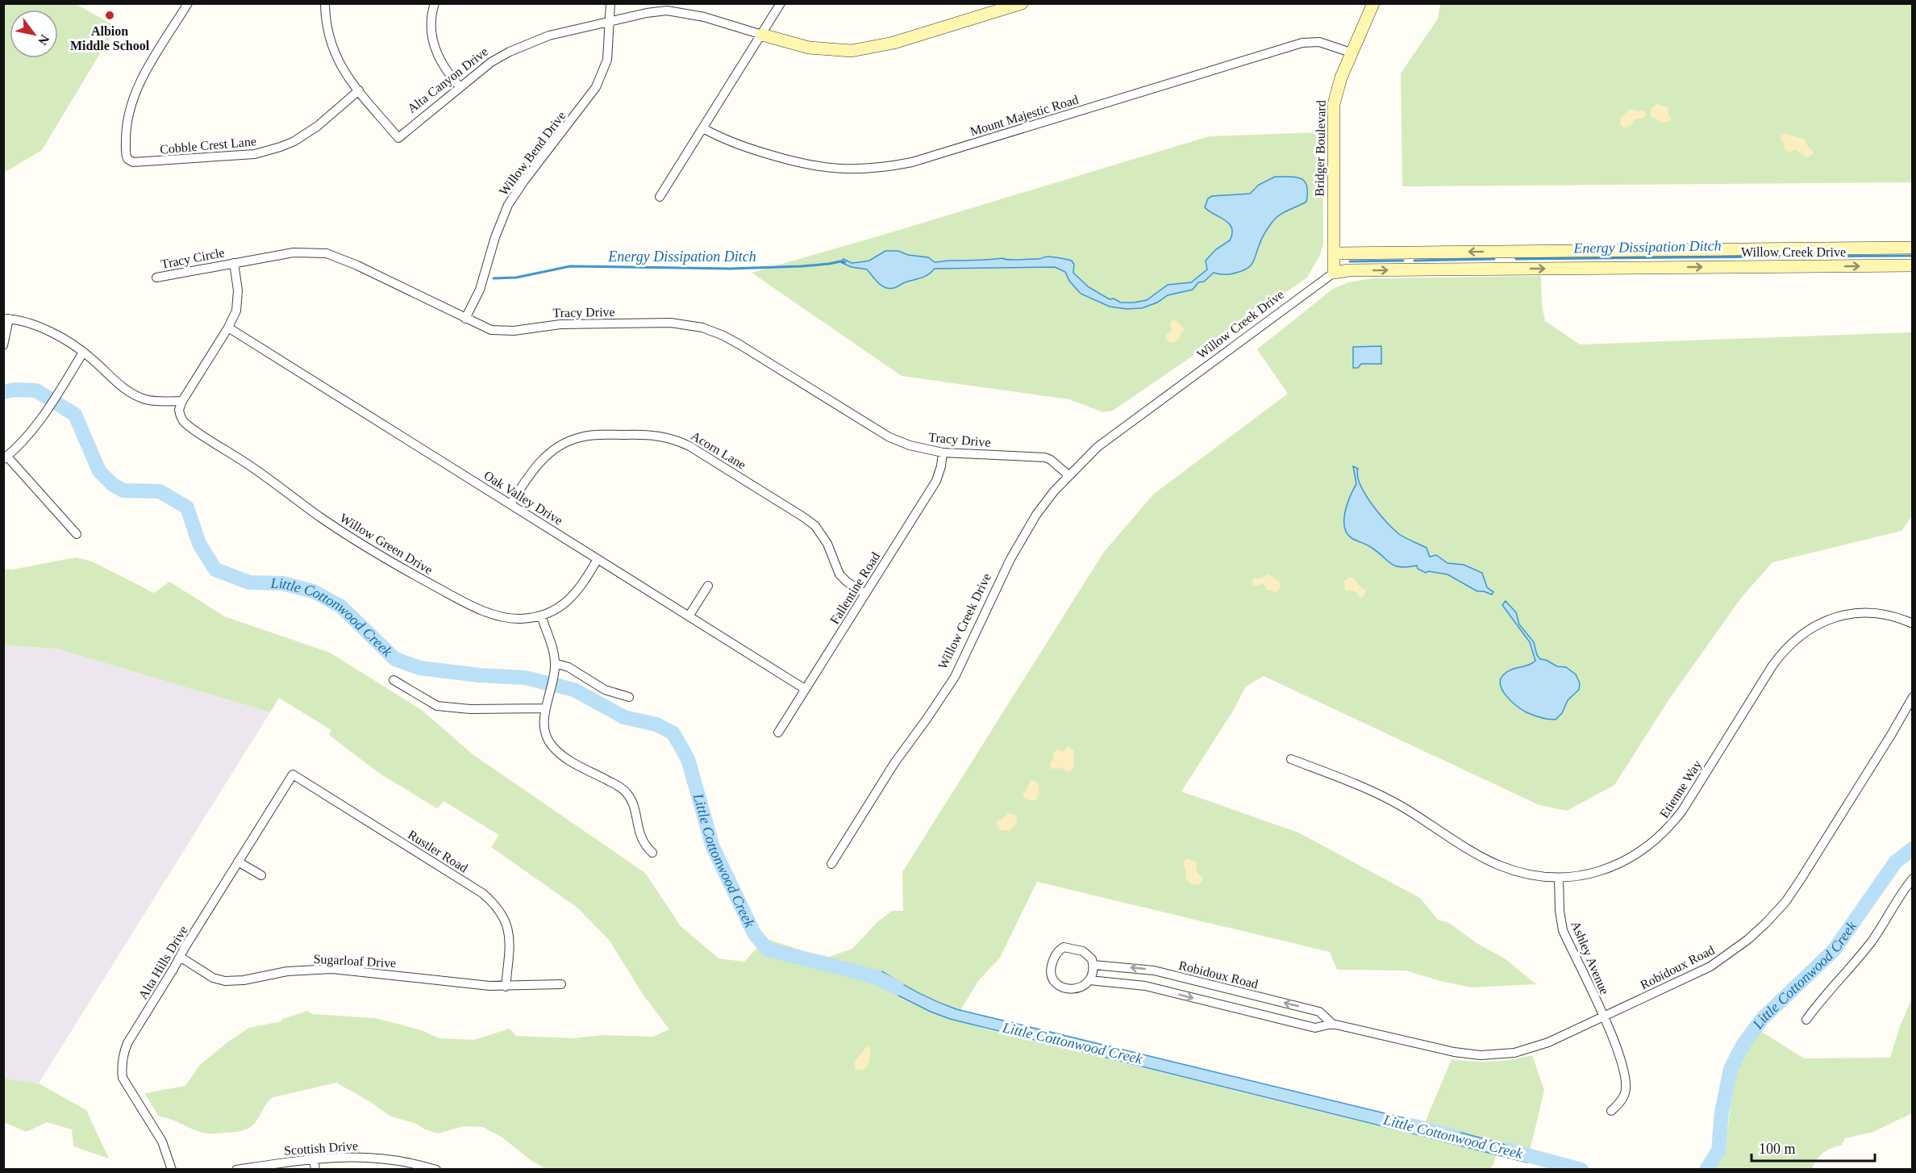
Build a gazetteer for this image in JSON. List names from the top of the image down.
{
  "streets": {
    "street": [
      "Alta Canyon Drive",
      "Mount Majestic Road",
      "Cobble Crest Lane",
      "Bridger Boulevard",
      "Willow Bend Drive",
      "Willow Creek Drive",
      "Tracy Circle",
      "Tracy Drive",
      "Acorn Lane",
      "Oak Valley Drive",
      "Willow Green Drive",
      "Fallentine Road",
      "Etienne Way",
      "Rustler Road",
      "Ashley Avenue",
      "Sugarloaf Drive",
      "Alta Hills Drive",
      "Robidoux Road",
      "Scottish Drive"
    ]
  },
  "crossings": [
    ["Alta Canyon Drive", "Cobble Crest Lane"],
    ["Alta Canyon Drive", "Willow Bend Drive"],
    ["Mount Majestic Road", "Bridger Boulevard"],
    ["Bridger Boulevard", "Willow Creek Drive"],
    ["Willow Bend Drive", "Tracy Drive"],
    ["Willow Creek Drive", "Tracy Drive"],
    ["Tracy Circle", "Tracy Drive"],
    ["Tracy Drive", "Fallentine Road"],
    ["Acorn Lane", "Oak Valley Drive"],
    ["Acorn Lane", "Fallentine Road"],
    ["Oak Valley Drive", "Willow Green Drive"],
    ["Oak Valley Drive", "Fallentine Road"],
    ["Etienne Way", "Ashley Avenue"],
    ["Rustler Road", "Sugarloaf Drive"],
    ["Rustler Road", "Alta Hills Drive"],
    ["Ashley Avenue", "Robidoux Road"],
    ["Sugarloaf Drive", "Alta Hills Drive"]
  ],
  "water": ["Energy Dissipation Ditch", "Little Cottonwood Creek"],
  "places": ["Albion Middle School"],
  "scale_bar": "100 m",
  "north": "bottom right"
}
